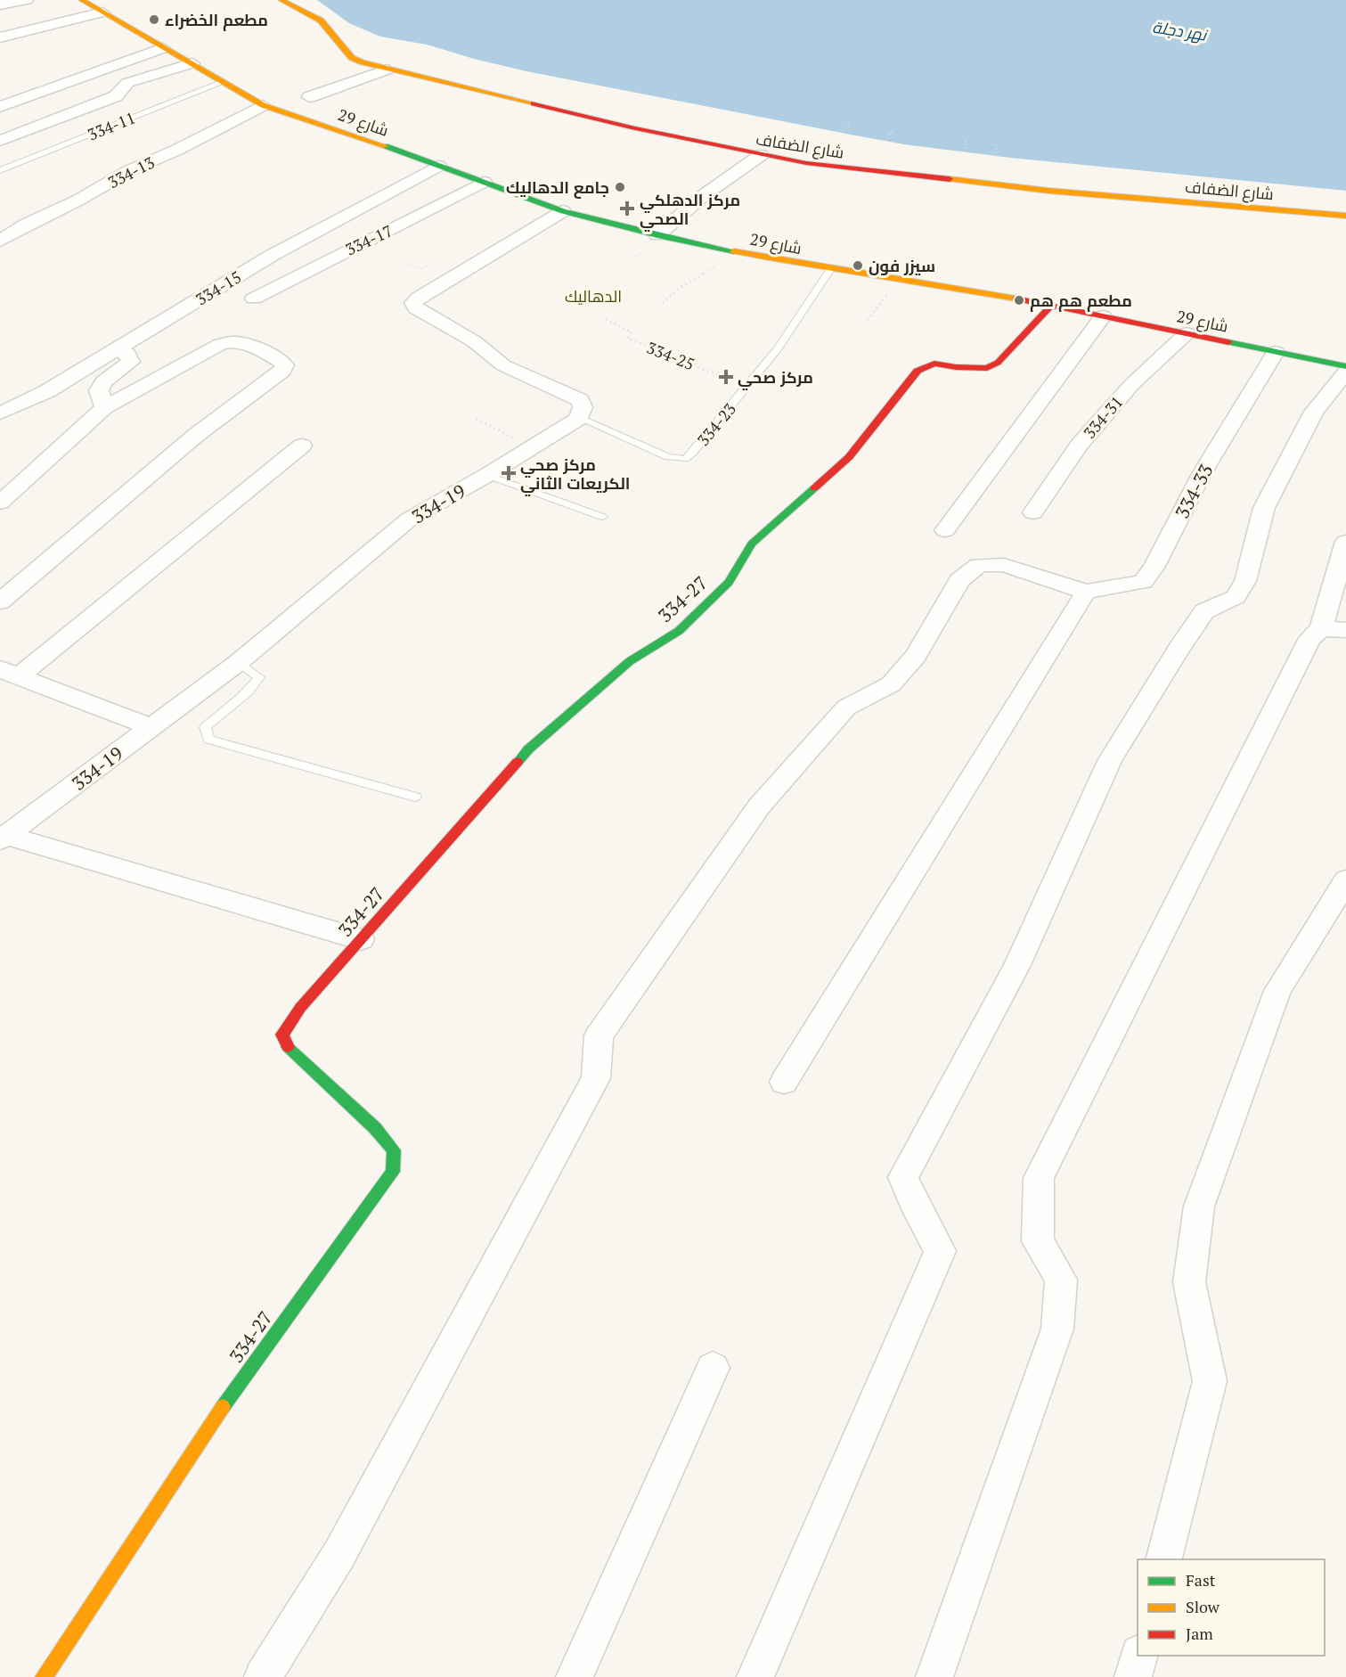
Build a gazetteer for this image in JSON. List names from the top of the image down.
{
  "streets": {
    "street": [
      "شارع 29",
      "شارع الضفاف",
      "334-13",
      "334-17",
      "334-15",
      "334-31",
      "334-33",
      "334-19",
      "334-27"
    ],
    "lane": ["334-11", "334-23"],
    "path": ["334-25"]
  },
  "crossings": [
    ["شارع 29", "334-11"],
    ["شارع 29", "334-13"],
    ["شارع 29", "334-17"],
    ["شارع 29", "334-15"],
    ["شارع 29", "334-31"],
    ["شارع 29", "334-23"],
    ["شارع 29", "334-33"],
    ["شارع 29", "334-27"],
    ["334-25", "334-23"],
    ["334-23", "334-19"]
  ],
  "districts": ["الدهاليك"],
  "water": ["نهر دجلة"],
  "places": {
    "other": [
      "مطعم الخضراء",
      "جامع الدهاليك",
      "سيزر فون",
      "مطعم هم هم"
    ],
    "health": ["مركز الدهلكي الصحي", "مركز صحي", "مركز صحي الكريعات الثاني"]
  },
  "legend": ["Fast", "Slow", "Jam"]
}
